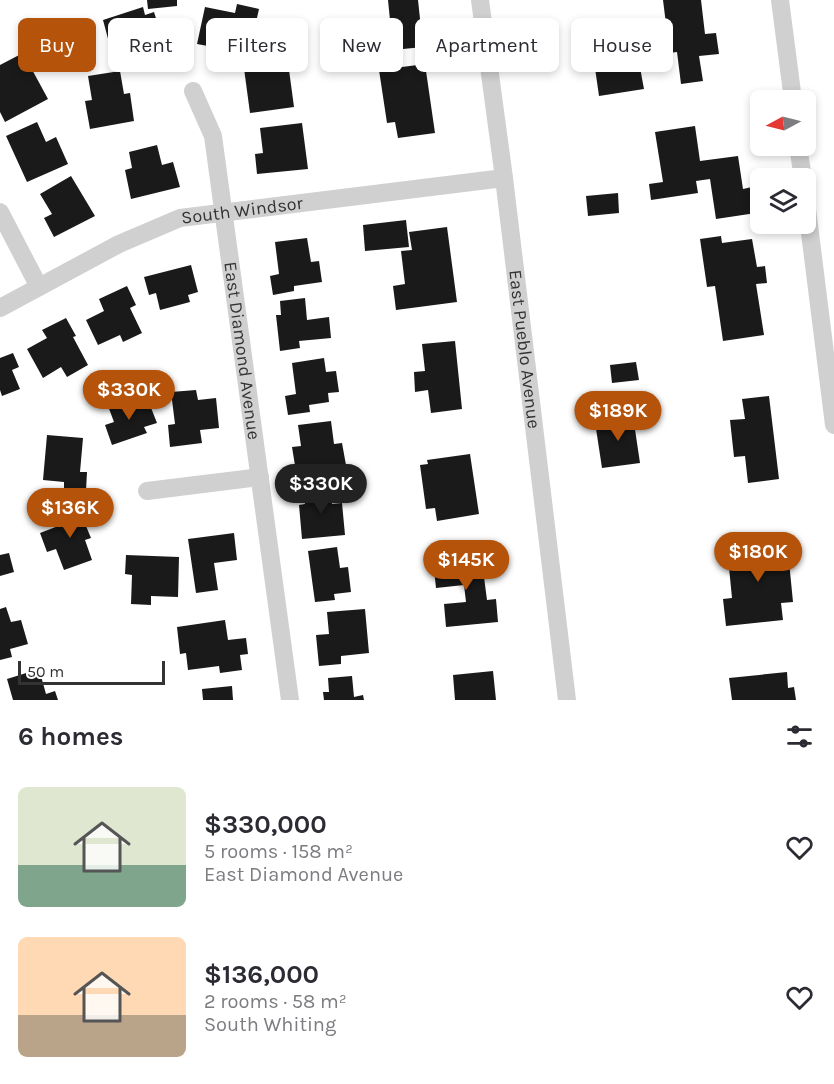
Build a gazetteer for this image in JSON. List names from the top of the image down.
{
  "streets": {
    "street": ["South Windsor", "East Diamond Avenue", "East Pueblo Avenue"]
  },
  "crossings": [
    ["South Windsor", "East Diamond Avenue"],
    ["South Windsor", "East Pueblo Avenue"]
  ],
  "scale_bar": "50 m",
  "north": "left",
  "page": {
    "chip": [
      "Buy",
      "Rent",
      "Filters",
      "New",
      "Apartment",
      "House"
    ],
    "price": [
      "$330K",
      "$189K",
      "$330K",
      "$136K",
      "$180K",
      "$145K"
    ],
    "scale": "50 m",
    "heading": "6 homes",
    "list": [
      {
        "name": "$330,000",
        "note": "5 rooms · 158 m² · East Diamond Avenue"
      },
      {
        "name": "$136,000",
        "note": "2 rooms · 58 m² · South Whiting"
      }
    ]
  }
}
